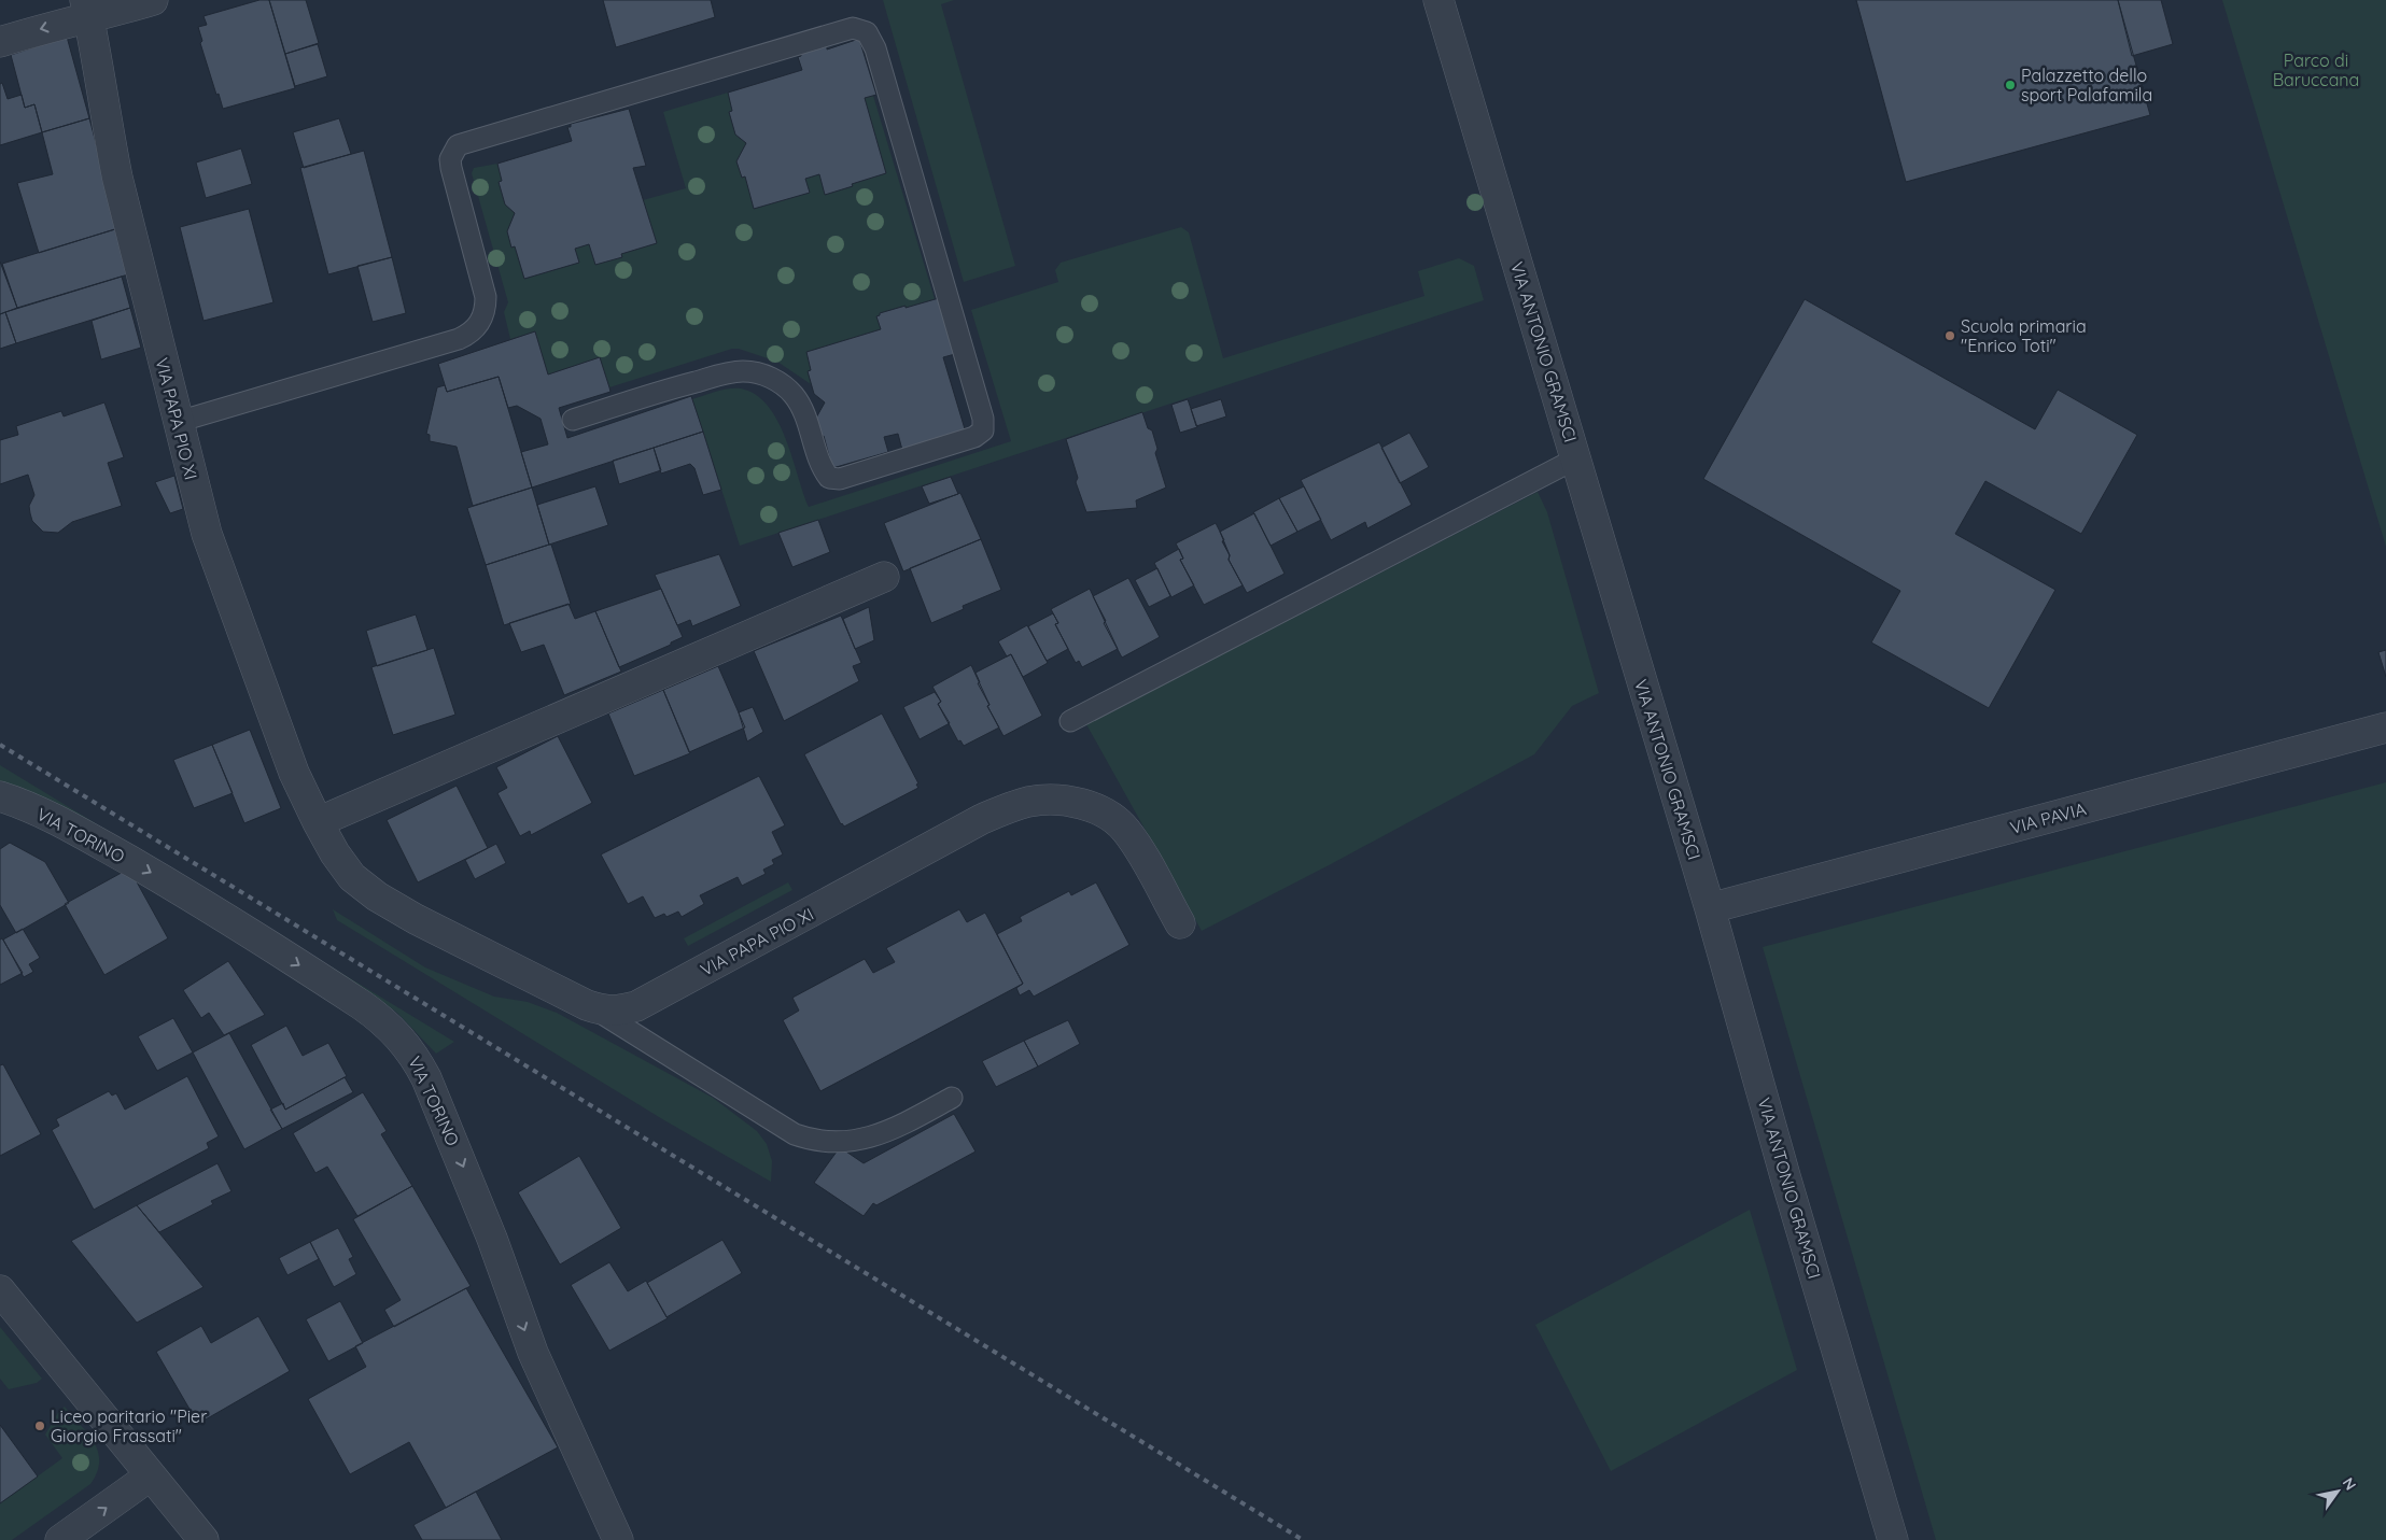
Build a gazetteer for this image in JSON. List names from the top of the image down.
{
  "streets": {
    "street": [
      "VIA ANTONIO GRAMSCI",
      "VIA PAPA PIO XI",
      "VIA PAVIA",
      "VIA TORINO"
    ]
  },
  "crossings": [
    ["VIA ANTONIO GRAMSCI", "VIA PAVIA"]
  ],
  "one_way": ["VIA TORINO"],
  "parks": ["Parco di Baruccana"],
  "places": ["Palazzetto dello sport Palafamila", "Scuola primaria \"Enrico Toti\"", "Liceo paritario \"Pier Giorgio Frassati\""],
  "north": "top right"
}
